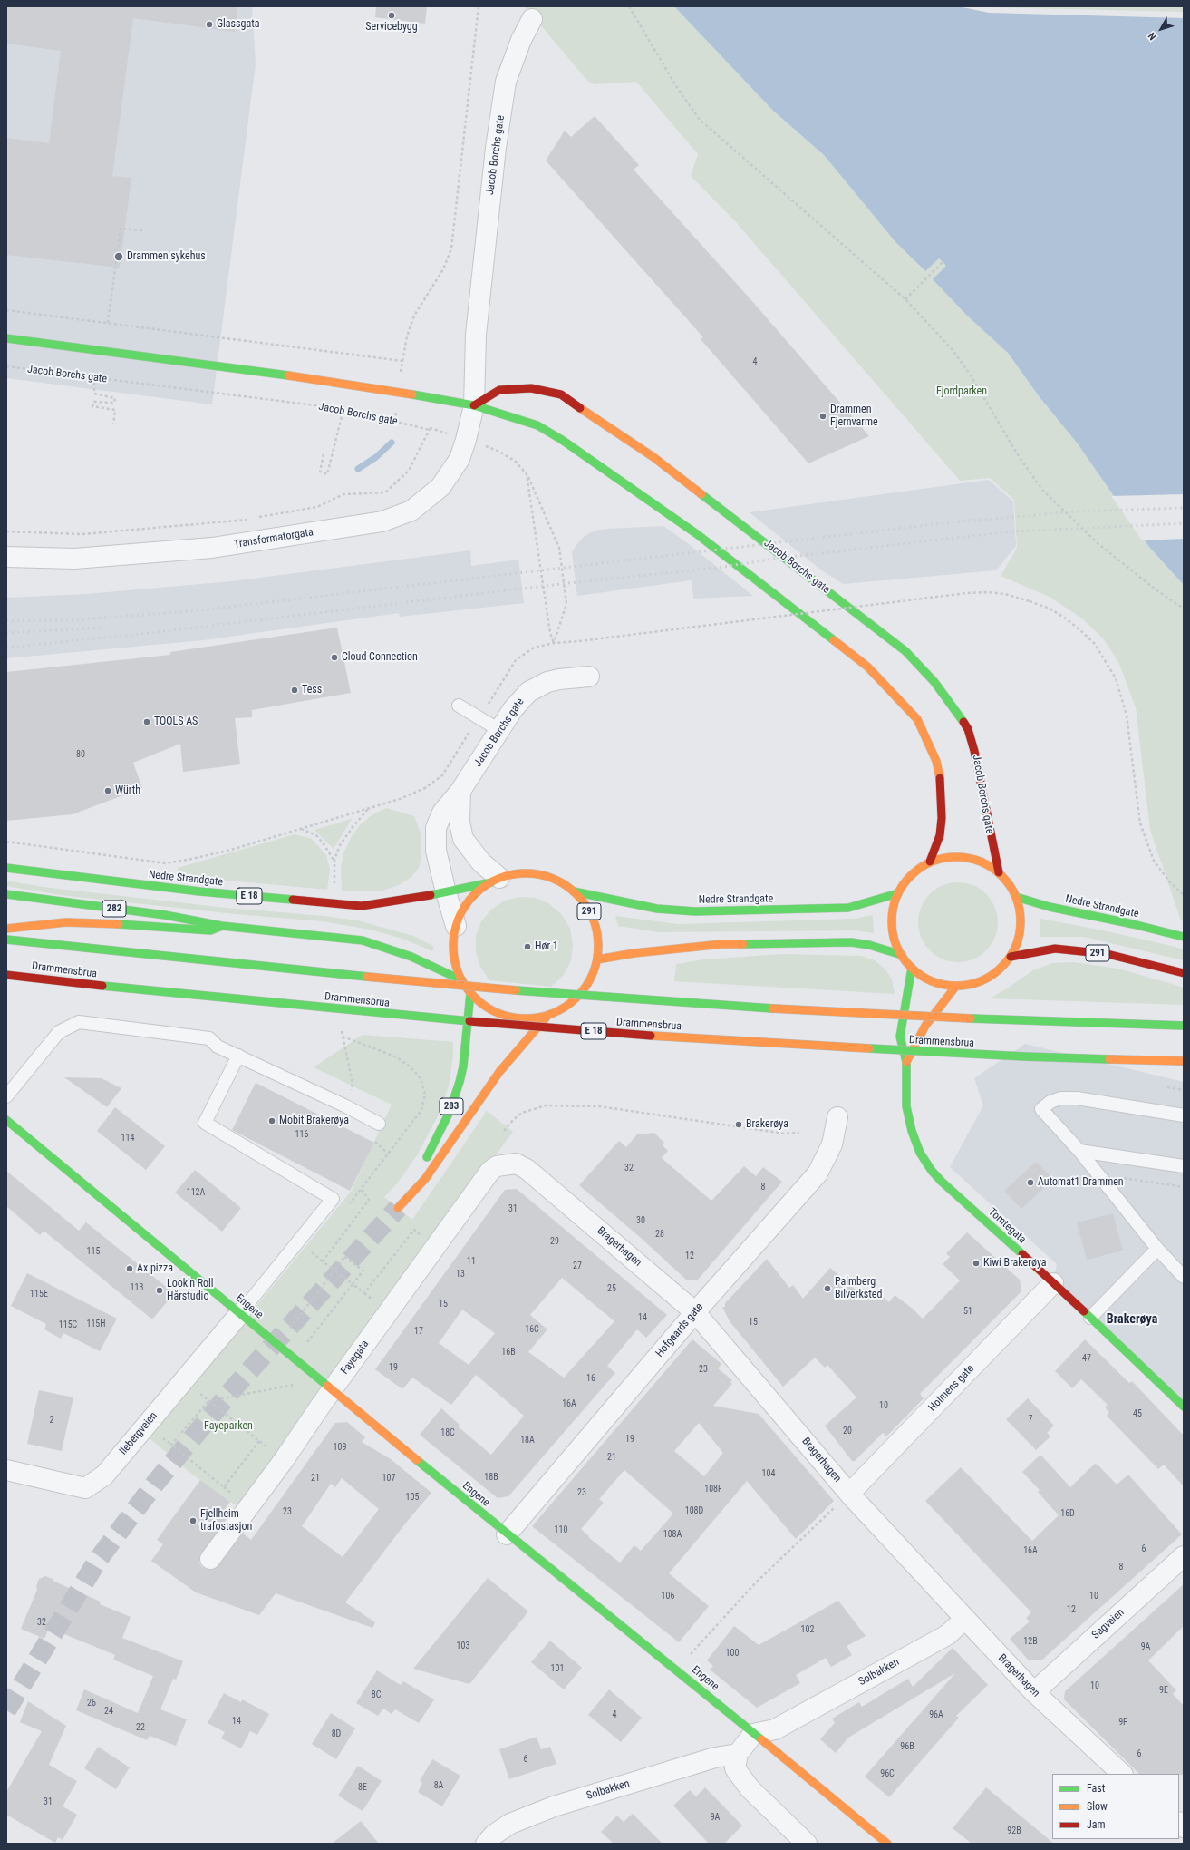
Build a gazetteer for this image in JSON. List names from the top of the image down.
{
  "streets": {
    "main road": [
      "Jacob Borchs gate",
      "Nedre Strandgate",
      "E 18",
      "282",
      "291",
      "Drammensbrua",
      "283",
      "Tomtegata",
      "Engene"
    ],
    "street": [
      "Transformatorgata",
      "Bragerhagen",
      "Hofgaards gate",
      "Fayegata",
      "Holmens gate",
      "Ilebergveien",
      "Sagveien",
      "Solbakken"
    ]
  },
  "crossings": [
    ["Jacob Borchs gate", "Transformatorgata"],
    ["Jacob Borchs gate", "Nedre Strandgate"],
    ["Jacob Borchs gate", "291"],
    ["Jacob Borchs gate", "Tomtegata"],
    ["Nedre Strandgate", "291"],
    ["Nedre Strandgate", "Tomtegata"],
    ["291", "283"],
    ["291", "Tomtegata"],
    ["Tomtegata", "Holmens gate"],
    ["Bragerhagen", "Hofgaards gate"],
    ["Bragerhagen", "Fayegata"],
    ["Bragerhagen", "Holmens gate"],
    ["Bragerhagen", "Sagveien"],
    ["Bragerhagen", "Solbakken"],
    ["Engene", "Hofgaards gate"],
    ["Engene", "Fayegata"],
    ["Engene", "Ilebergveien"],
    ["Engene", "Solbakken"]
  ],
  "districts": ["Brakerøya"],
  "parks": ["Fjordparken", "Fayeparken"],
  "places": [
    "Servicebygg",
    "Glassgata",
    "Drammen sykehus",
    "Drammen Fjernvarme",
    "Cloud Connection",
    "Tess",
    "TOOLS AS",
    "Würth",
    "Hør 1",
    "Mobit Brakerøya",
    "Brakerøya",
    "Automat1 Drammen",
    "Kiwi Brakerøya",
    "Ax pizza",
    "Palmberg Bilverksted",
    "Look'n Roll Hårstudio",
    "Fjellheim trafostasjon"
  ],
  "house_numbers": [
    "4",
    "80",
    "116",
    "114",
    "32",
    "8",
    "112A",
    "31",
    "30",
    "28",
    "29",
    "115",
    "12",
    "11",
    "27",
    "13",
    "113",
    "25",
    "115E",
    "15",
    "51",
    "14",
    "15",
    "115H",
    "115C",
    "16C",
    "17",
    "16B",
    "47",
    "19",
    "23",
    "16",
    "16A",
    "10",
    "45",
    "7",
    "2",
    "20",
    "18C",
    "19",
    "18A",
    "109",
    "21",
    "104",
    "18B",
    "21",
    "107",
    "108F",
    "23",
    "105",
    "108D",
    "23",
    "16D",
    "110",
    "108A",
    "6",
    "16A",
    "8",
    "106",
    "10",
    "12",
    "32",
    "102",
    "12B",
    "103",
    "9A",
    "100",
    "101",
    "10",
    "9E",
    "8C",
    "26",
    "24",
    "4",
    "96A",
    "14",
    "9F",
    "22",
    "8D",
    "96B",
    "6",
    "6",
    "96C",
    "8A",
    "8E",
    "31",
    "9A",
    "92B"
  ],
  "legend": ["Fast", "Slow", "Jam"],
  "north": "bottom left"
}
